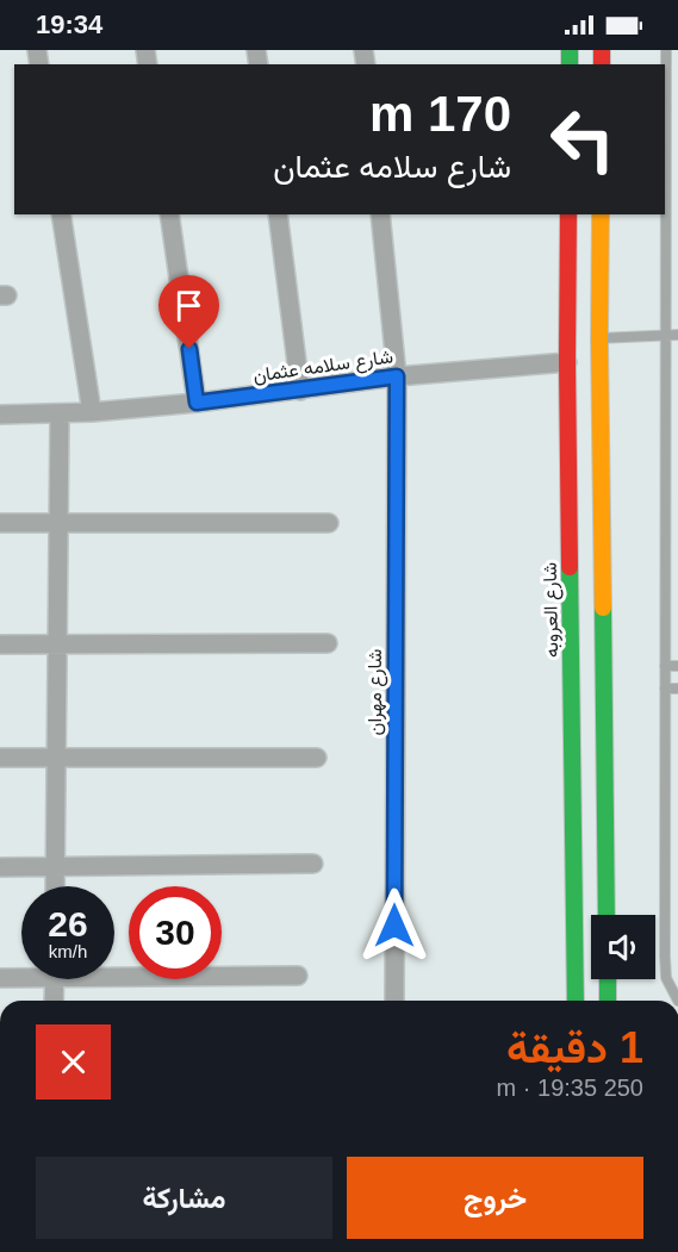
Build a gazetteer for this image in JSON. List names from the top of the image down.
{
  "streets": {
    "main road": ["شارع العروبه"],
    "street": ["شارع سلامه عثمان", "شارع مهران"]
  },
  "crossings": [
    ["شارع سلامه عثمان", "شارع العروبه"],
    ["شارع سلامه عثمان", "شارع مهران"]
  ],
  "page": {
    "status": "19:34",
    "turn": ["170 m", "شارع سلامه عثمان"],
    "speed": "26 km/h",
    "limit": "30",
    "heading": ["1 دقيقة", "250 m · 19:35"],
    "buttons": ["خروج", "مشاركة"]
  }
}
